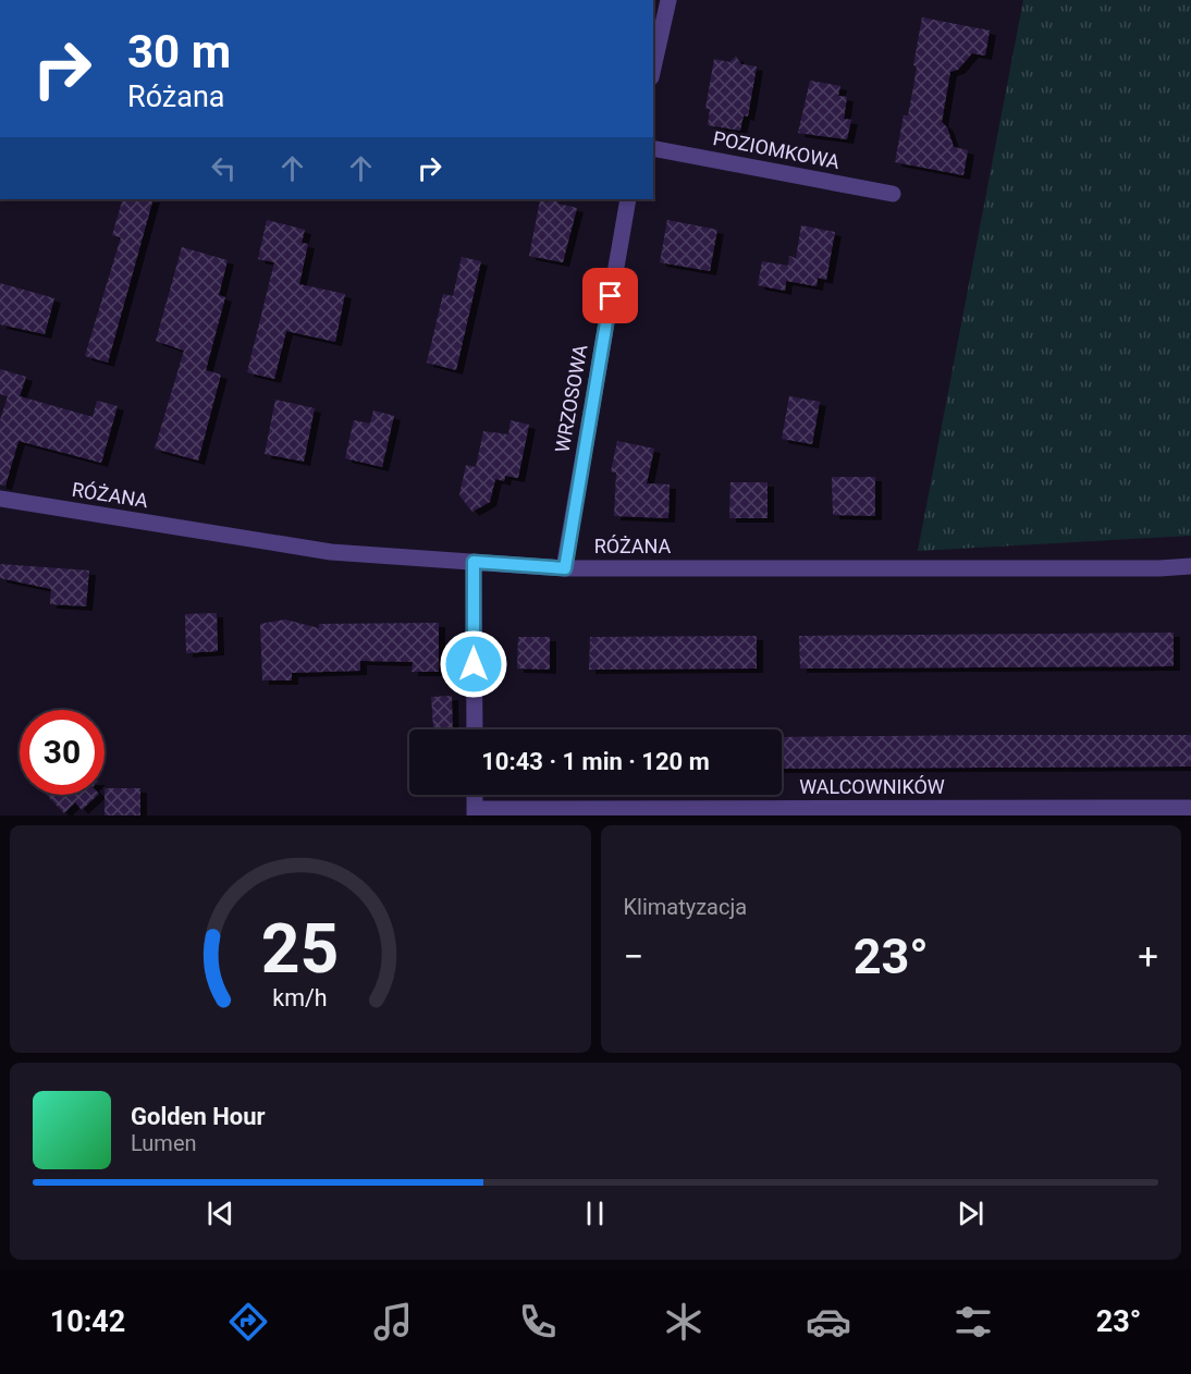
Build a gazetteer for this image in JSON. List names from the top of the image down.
{
  "streets": {
    "street": [
      "POZIOMKOWA",
      "WRZOSOWA",
      "RÓŻANA",
      "WALCOWNIKÓW"
    ]
  },
  "crossings": [
    ["WRZOSOWA", "RÓŻANA"]
  ],
  "page": {
    "turn": ["30 m", "Różana"],
    "limit": "30",
    "trip": "10:43 · 1 min · 120 m",
    "tile": "Klimatyzacja",
    "heat": ["−", "23°", "+"],
    "song": ["Golden Hour", "Lumen"],
    "tabs": ["10:42", "23°"],
    "gauge": ["25", "km/h"]
  }
}
